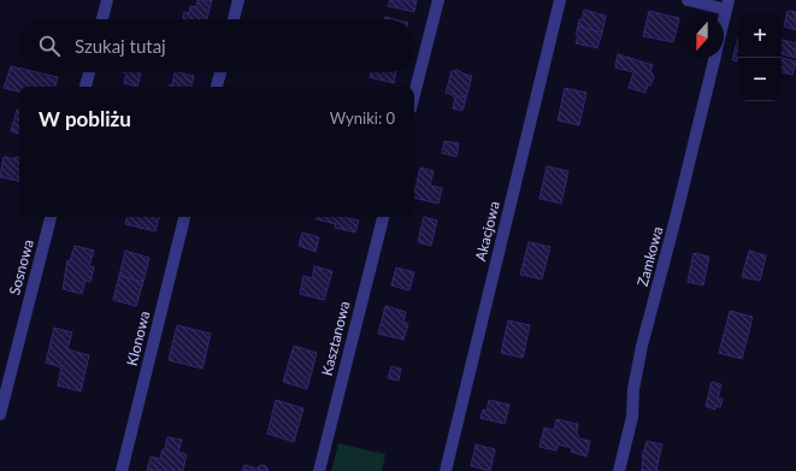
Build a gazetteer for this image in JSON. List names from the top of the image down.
{
  "streets": {
    "street": [
      "Akacjowa",
      "Zamkowa",
      "Sosnowa",
      "Klonowa",
      "Kasztanowa"
    ]
  },
  "north": "bottom",
  "page": {
    "map_buttons": ["+", "−"],
    "search": "Szukaj tutaj",
    "heading": ["W pobliżu", "Wyniki: 0"]
  }
}
